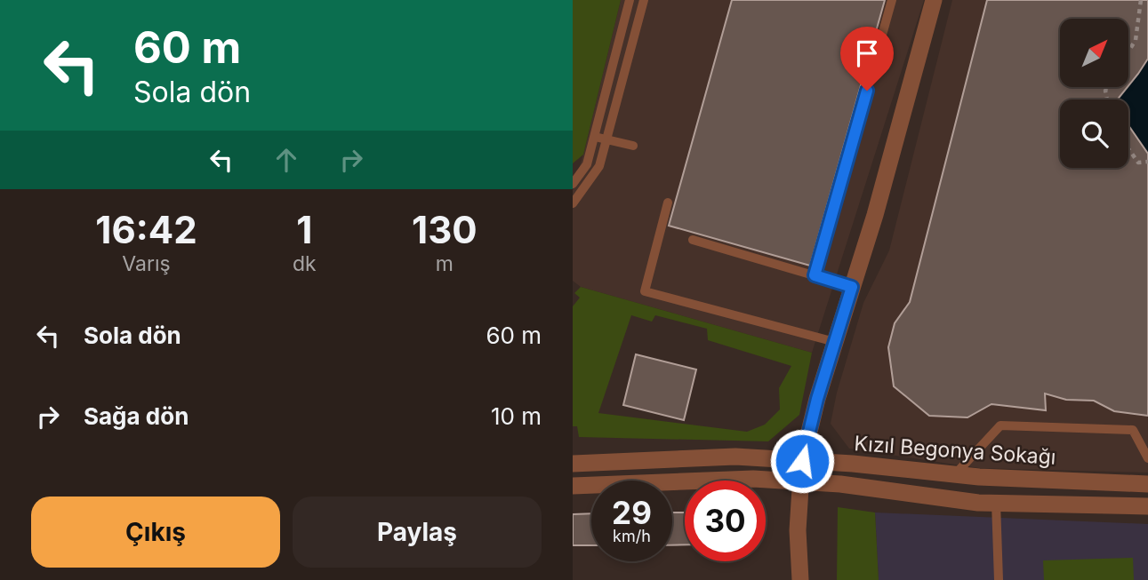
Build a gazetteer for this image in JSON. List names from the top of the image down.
{
  "streets": {
    "street": ["Kızıl Begonya Sokağı"]
  },
  "north": "top right",
  "page": {
    "turn": ["60 m", "Sola dön"],
    "eta": [
      "16:42",
      "Varış",
      "1",
      "dk",
      "130",
      "m"
    ],
    "list": [
      {
        "name": "Sola dön",
        "value": "60 m"
      },
      {
        "name": "Sağa dön",
        "value": "10 m"
      }
    ],
    "speed": "29 km/h",
    "limit": "30",
    "buttons": ["Çıkış", "Paylaş"]
  }
}
